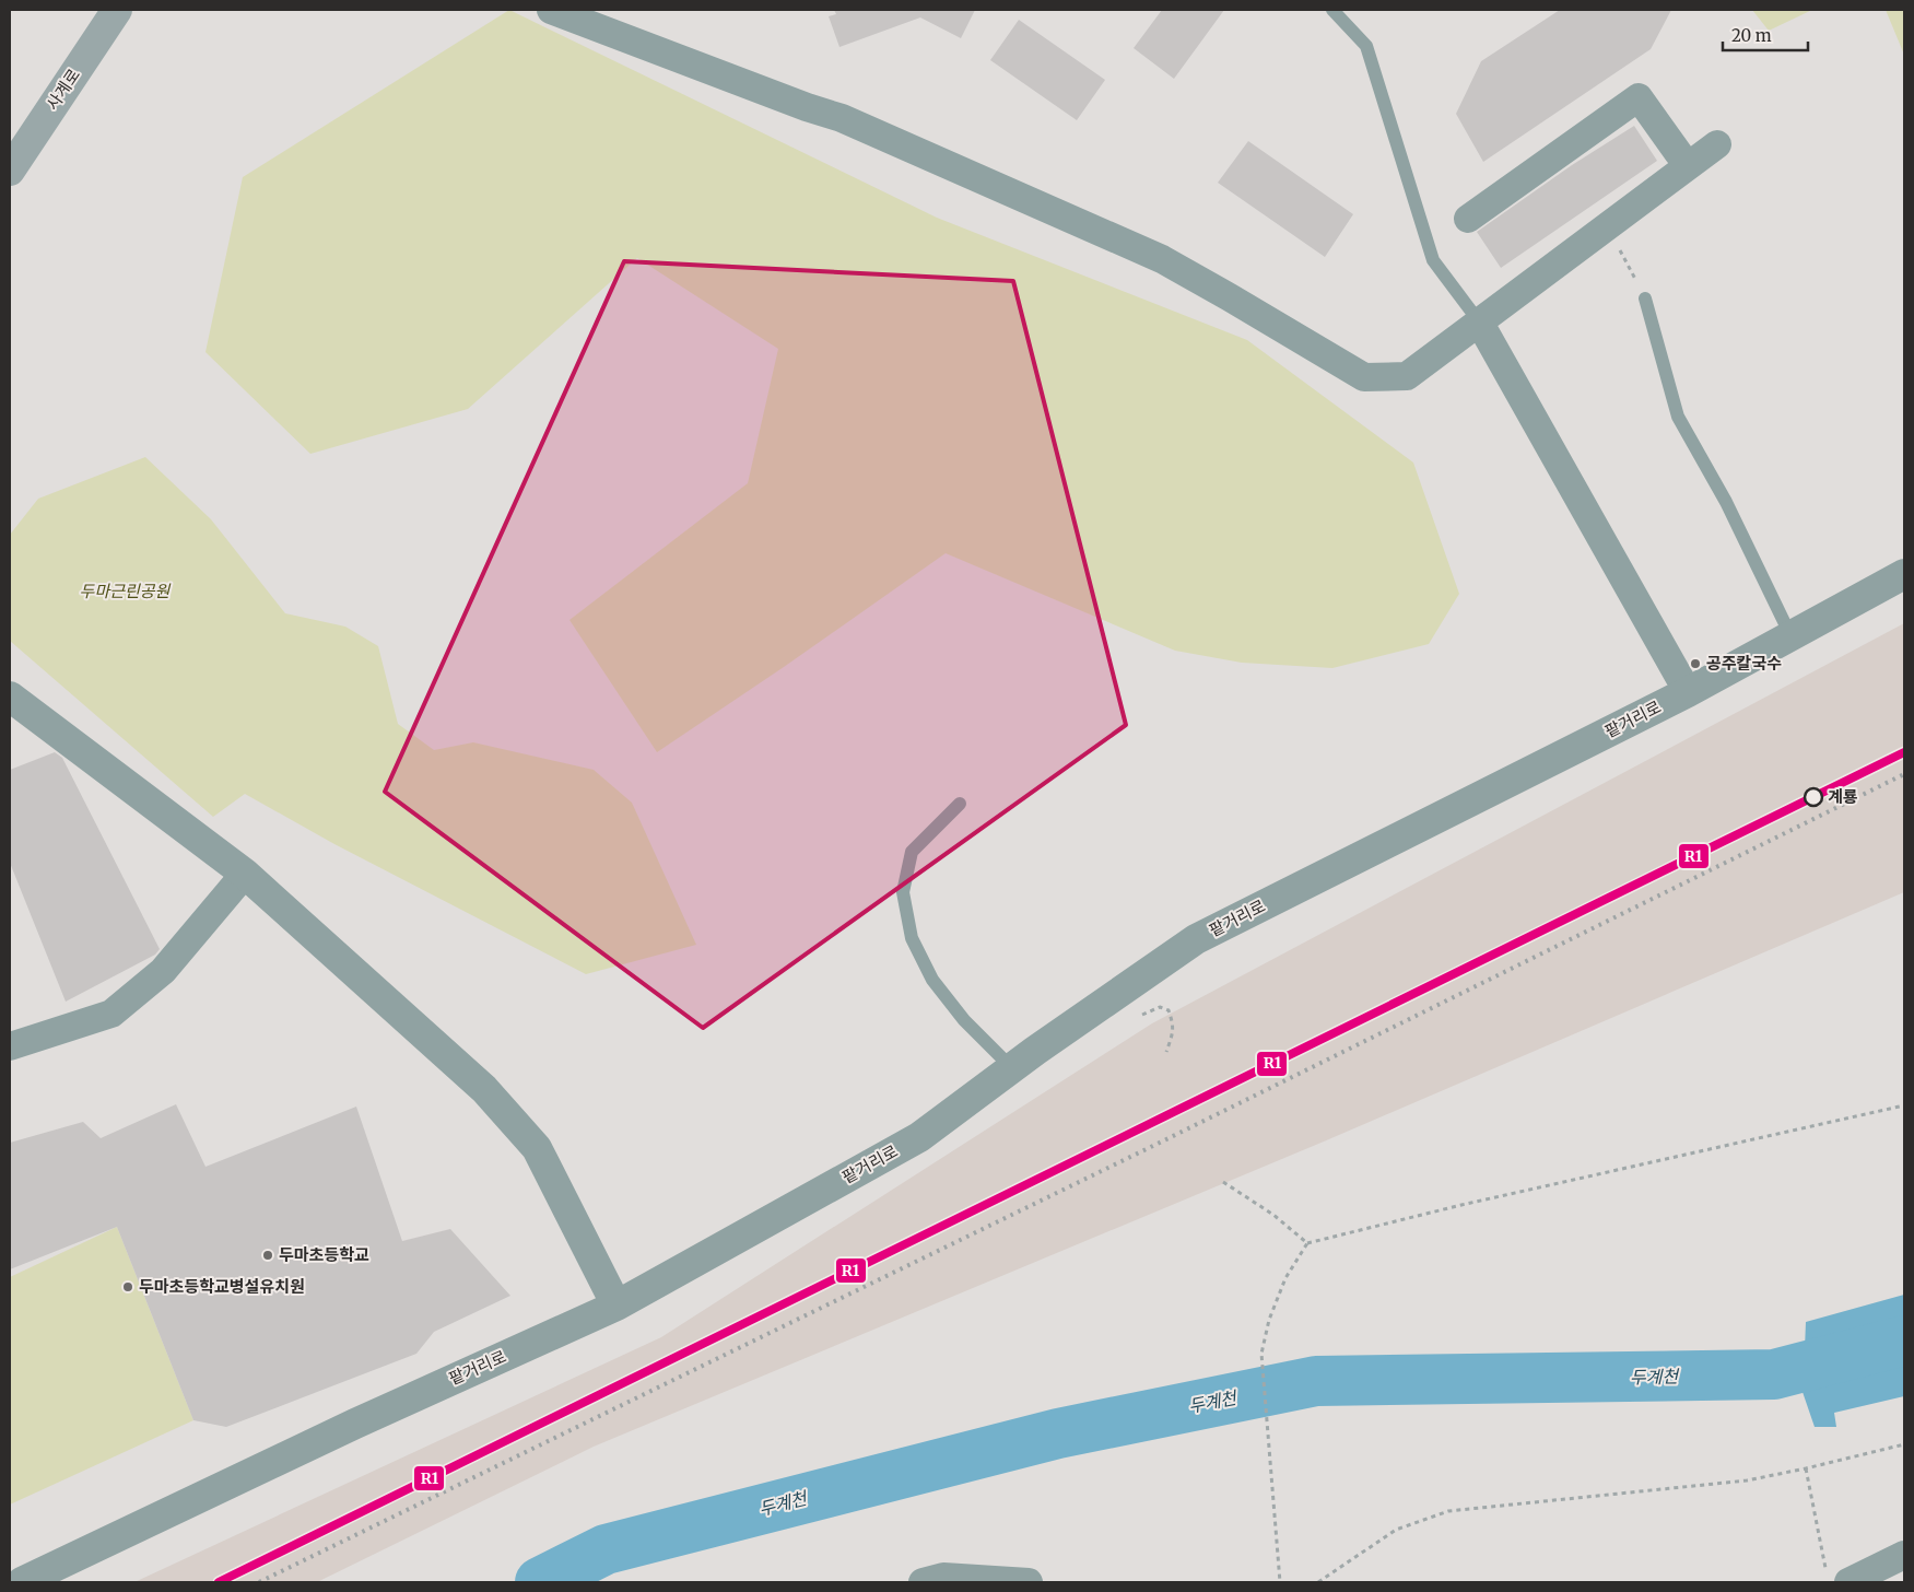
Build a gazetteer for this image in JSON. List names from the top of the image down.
{
  "streets": {
    "main road": ["사계로"],
    "street": ["팥거리로"]
  },
  "water": ["두계천"],
  "parks": ["두마근린공원"],
  "places": [
    "공주칼국수",
    "계룡",
    "두마초등학교",
    "두마초등학교병설유치원"
  ],
  "lines": ["transit line R1"],
  "scale_bar": "20 m"
}
